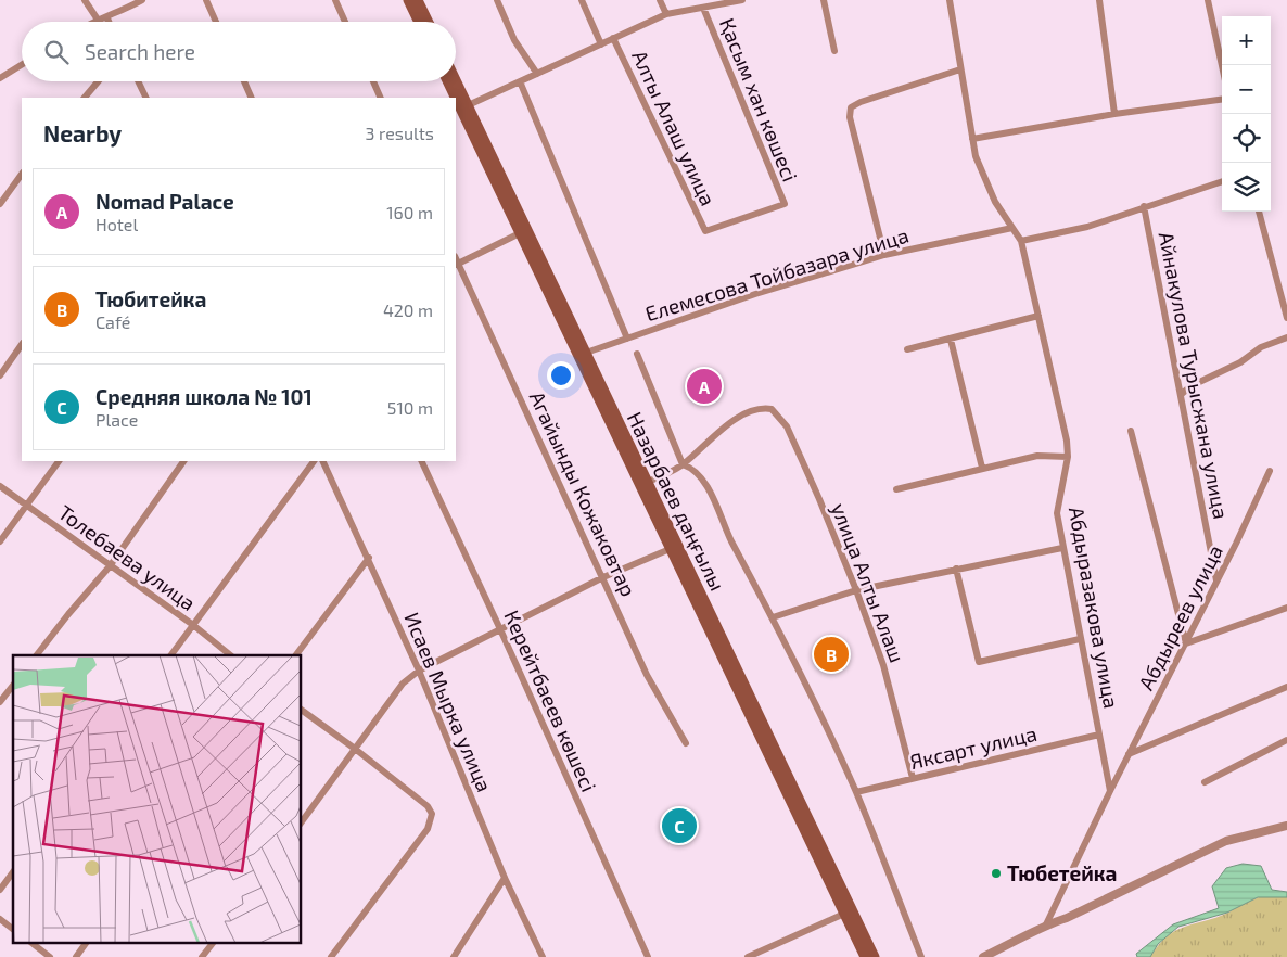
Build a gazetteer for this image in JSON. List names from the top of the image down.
{
  "streets": {
    "main road": ["Назарбаев даңғылы"],
    "street": [
      "Қасым хан көшесі",
      "Алты Алаш улица",
      "Елемесова Тойбазара улица",
      "Айнакулова Турысжана улица",
      "Агайынды Кожаковтар",
      "Толебаева улица",
      "улица Алты Алаш",
      "Абдыразакова улица",
      "Абдыреев улица",
      "Керейтбаеев көшесі",
      "Исаев Мырка улица",
      "Яксарт улица"
    ]
  },
  "crossings": [
    ["Қасым хан көшесі", "Алты Алаш улица"],
    ["Елемесова Тойбазара улица", "Назарбаев даңғылы"],
    ["Елемесова Тойбазара улица", "Абдыразакова улица"],
    ["Айнакулова Турысжана улица", "Абдыреев улица"],
    ["улица Алты Алаш", "Яксарт улица"],
    ["Абдыразакова улица", "Абдыреев улица"],
    ["Абдыразакова улица", "Яксарт улица"]
  ],
  "places": ["Тюбетейка"],
  "page": {
    "map_buttons": ["+", "−"],
    "search": "Search here",
    "heading": ["Nearby", "3 results"],
    "list": [
      {
        "mark": "A",
        "name": "Nomad Palace",
        "note": "Hotel",
        "value": "160 m"
      },
      {
        "mark": "B",
        "name": "Тюбитейка",
        "note": "Café",
        "value": "420 m"
      },
      {
        "mark": "C",
        "name": "Средняя школа № 101",
        "note": "Place",
        "value": "510 m"
      }
    ],
    "pins": ["A", "B", "C"]
  }
}
